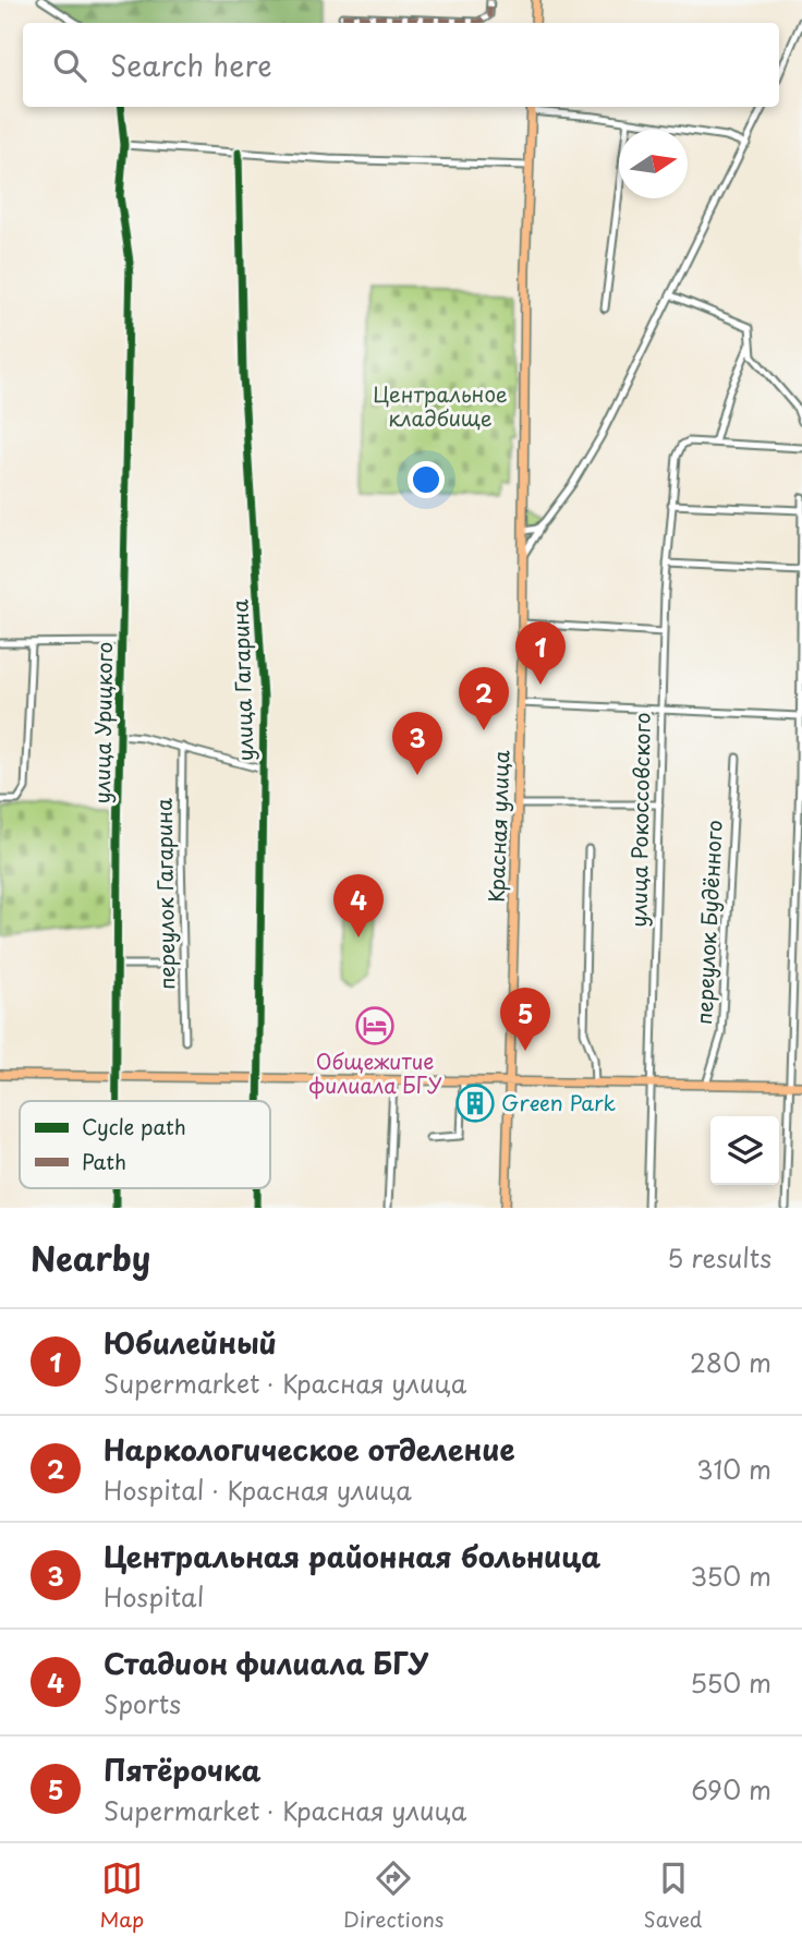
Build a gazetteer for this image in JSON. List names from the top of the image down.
{
  "streets": {
    "main road": ["Красная улица"],
    "street": [
      "улица Гагарина",
      "улица Урицкого",
      "улица Рокоссовского",
      "переулок Гагарина",
      "переулок Будённого"
    ]
  },
  "parks": ["Центральное кладбище"],
  "places": {
    "hotel": ["Общежитие филиала БГУ"],
    "building": ["Green Park"]
  },
  "legend": ["Cycle path", "Path"],
  "north": "right",
  "page": {
    "search": "Search here",
    "pins": [
      "1",
      "2",
      "3",
      "4",
      "5"
    ],
    "heading": ["Nearby", "5 results"],
    "list": [
      {
        "mark": "1",
        "name": "Юбилейный",
        "note": "Supermarket · Красная улица",
        "value": "280 m"
      },
      {
        "mark": "2",
        "name": "Наркологическое отделение",
        "note": "Hospital · Красная улица",
        "value": "310 m"
      },
      {
        "mark": "3",
        "name": "Центральная районная больница",
        "note": "Hospital",
        "value": "350 m"
      },
      {
        "mark": "4",
        "name": "Стадион филиала БГУ",
        "note": "Sports",
        "value": "550 m"
      },
      {
        "mark": "5",
        "name": "Пятёрочка",
        "note": "Supermarket · Красная улица",
        "value": "690 m"
      }
    ],
    "nav": ["Map", "Directions", "Saved"]
  }
}
